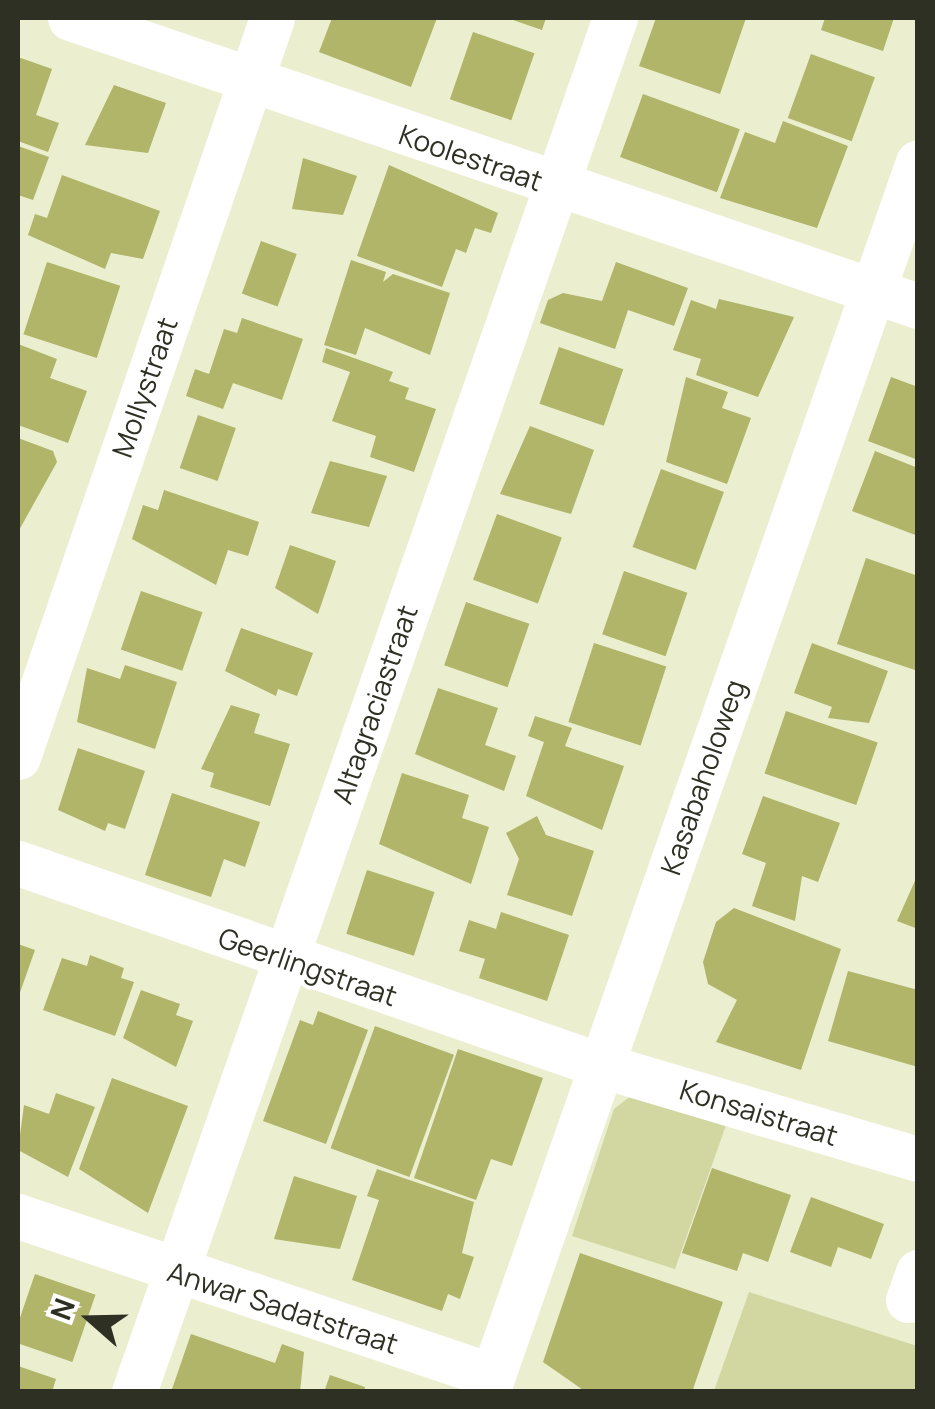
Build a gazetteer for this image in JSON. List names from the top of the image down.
{
  "streets": {
    "street": [
      "Koolestraat",
      "Mollystraat",
      "Altagraciastraat",
      "Kasabaholoweg",
      "Geerlingstraat",
      "Konsaistraat",
      "Anwar Sadatstraat"
    ]
  },
  "crossings": [
    ["Koolestraat", "Mollystraat"],
    ["Koolestraat", "Altagraciastraat"],
    ["Koolestraat", "Kasabaholoweg"],
    ["Altagraciastraat", "Geerlingstraat"],
    ["Altagraciastraat", "Anwar Sadatstraat"],
    ["Kasabaholoweg", "Geerlingstraat"],
    ["Kasabaholoweg", "Konsaistraat"],
    ["Kasabaholoweg", "Anwar Sadatstraat"],
    ["Geerlingstraat", "Konsaistraat"]
  ],
  "north": "left"
}
